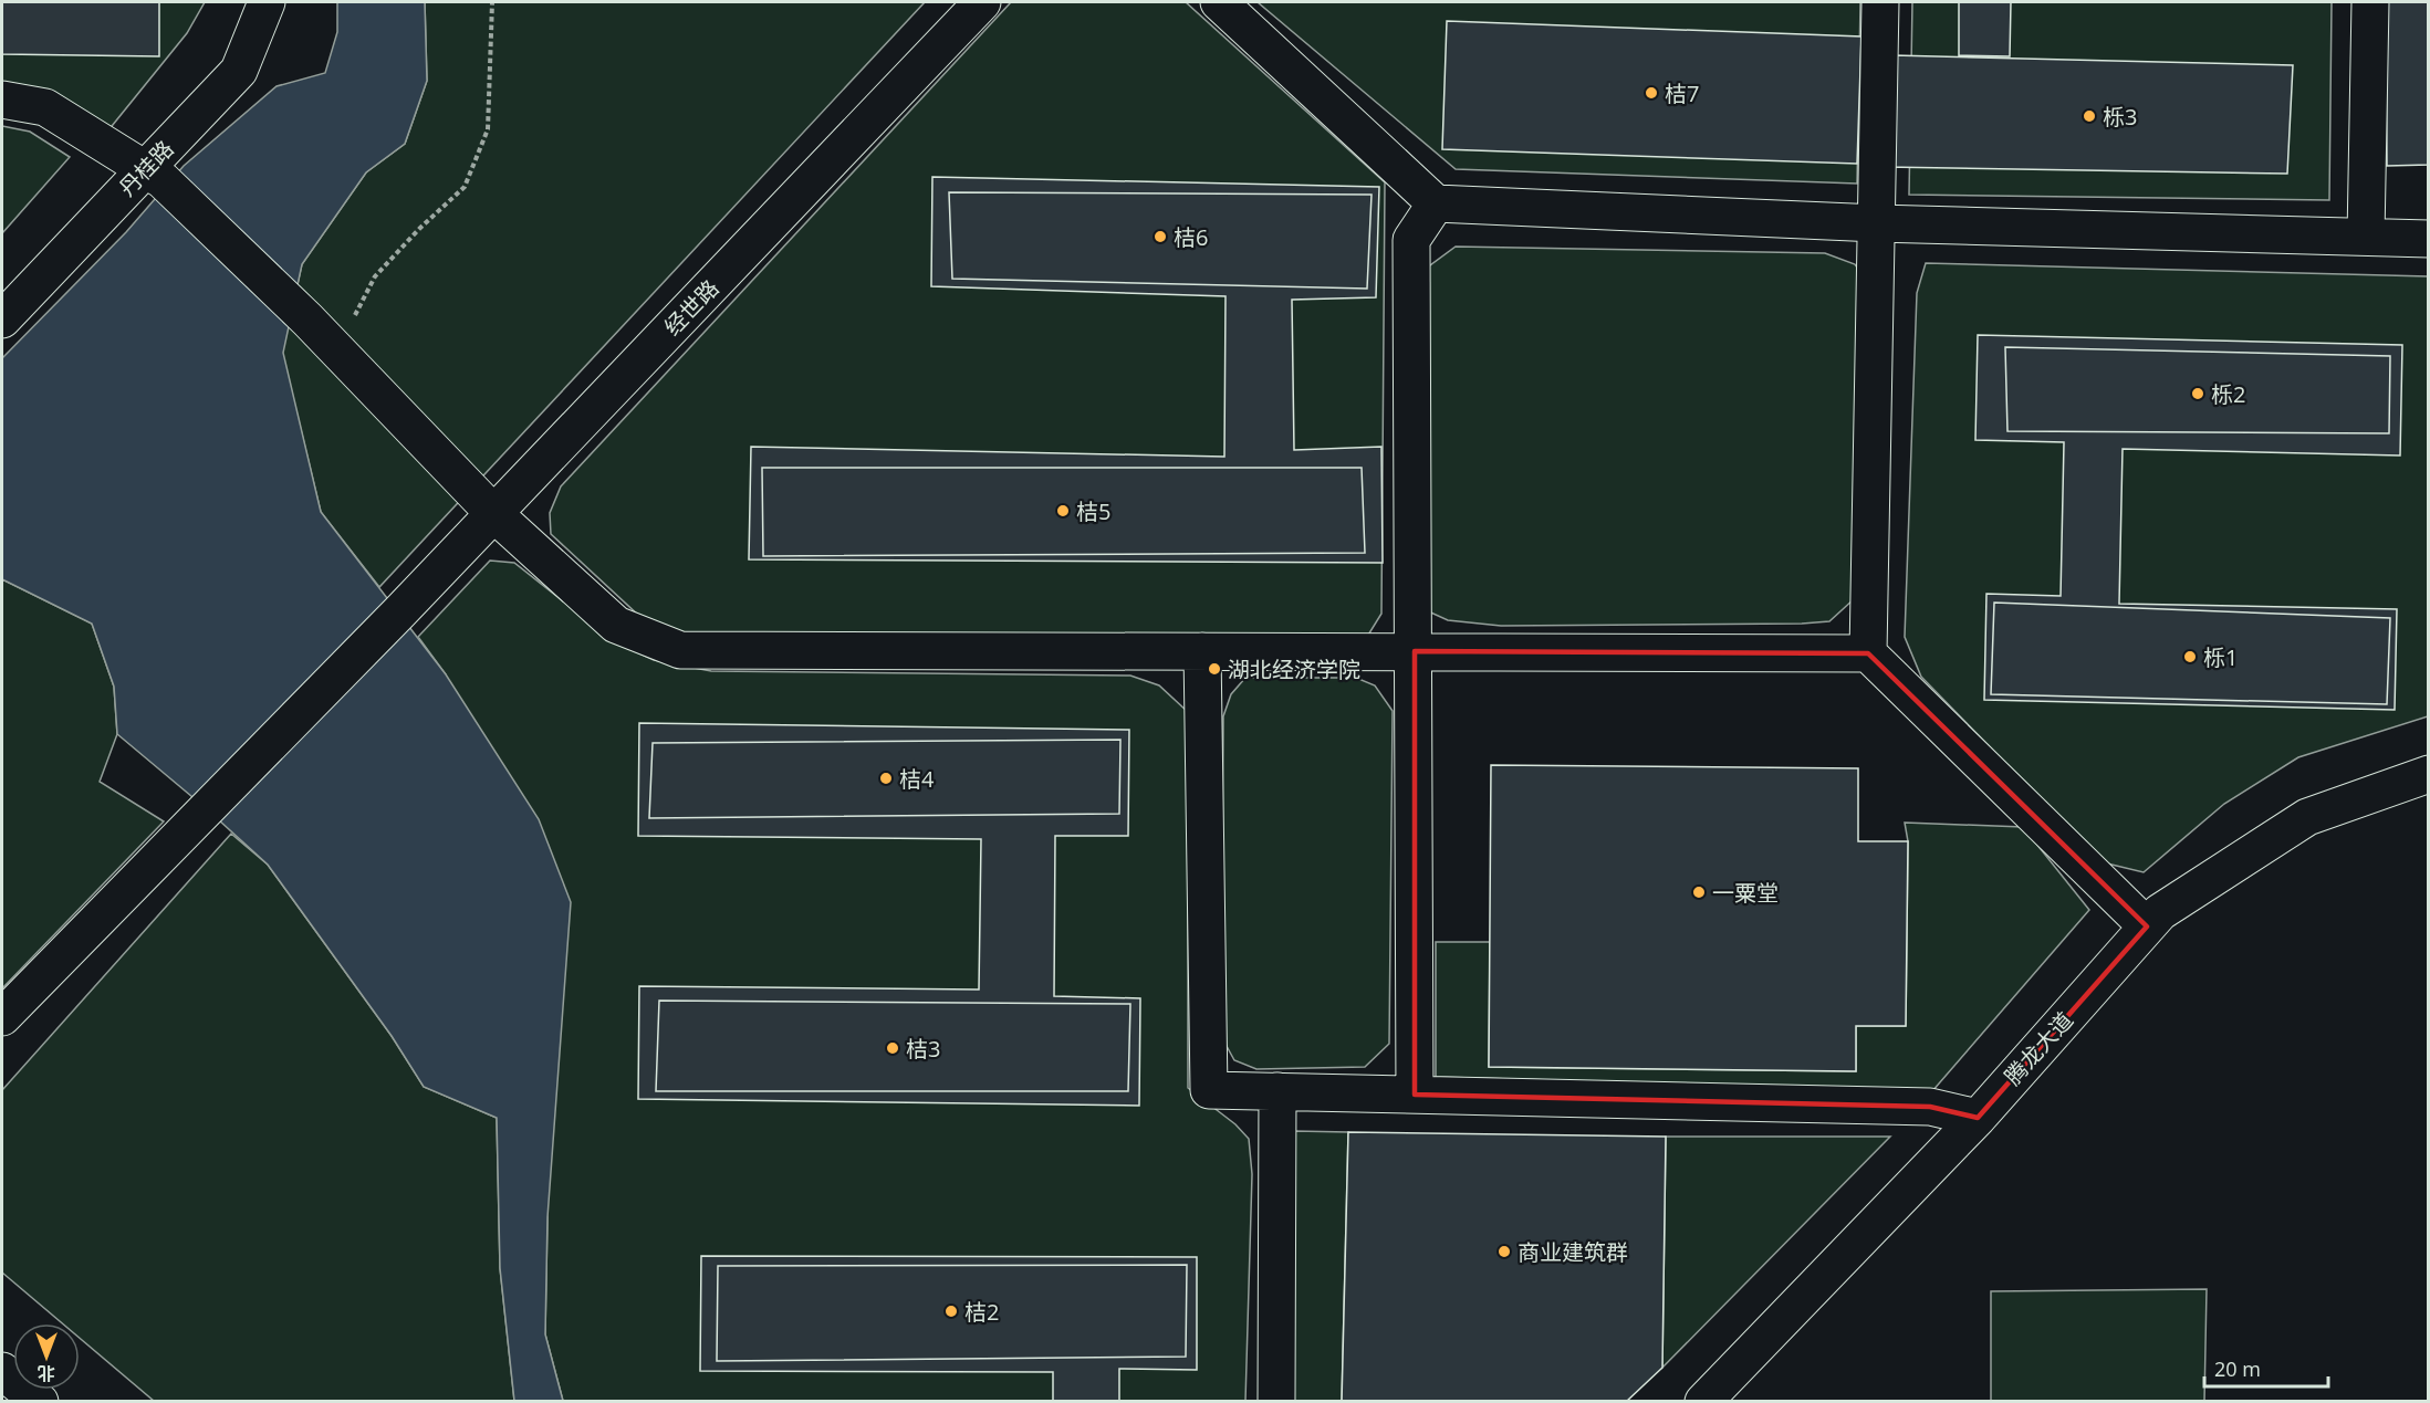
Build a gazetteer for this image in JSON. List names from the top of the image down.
{
  "streets": {
    "street": ["丹桂路", "经世路", "腾龙大道"]
  },
  "places": [
    "桔7",
    "栎3",
    "桔6",
    "栎2",
    "桔5",
    "栎1",
    "湖北经济学院",
    "桔4",
    "一粟堂",
    "桔3",
    "商业建筑群",
    "桔2"
  ],
  "scale_bar": "20 m",
  "north": "bottom"
}
